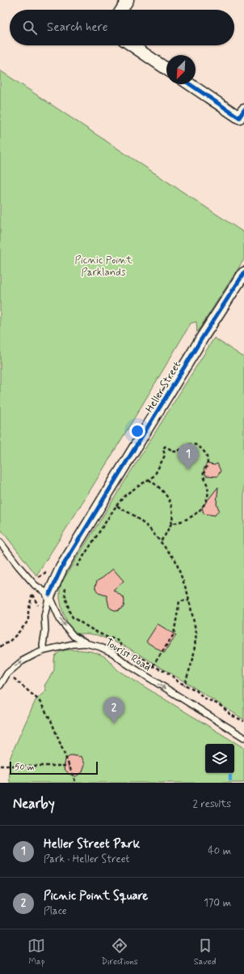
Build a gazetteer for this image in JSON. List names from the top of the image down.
{
  "streets": {
    "street": ["Heller Street"],
    "lane": ["Tourist Road"]
  },
  "crossings": [
    ["Heller Street", "Tourist Road"]
  ],
  "one_way": ["Tourist Road"],
  "parks": ["Picnic Point Parklands"],
  "scale_bar": "50 m",
  "north": "bottom left",
  "page": {
    "search": "Search here",
    "pins": ["1", "2"],
    "scale": "50 m",
    "heading": ["Nearby", "2 results"],
    "list": [
      {
        "mark": "1",
        "name": "Heller Street Park",
        "note": "Park · Heller Street",
        "value": "40 m"
      },
      {
        "mark": "2",
        "name": "Picnic Point Square",
        "note": "Place",
        "value": "170 m"
      }
    ],
    "nav": ["Map", "Directions", "Saved"]
  }
}
